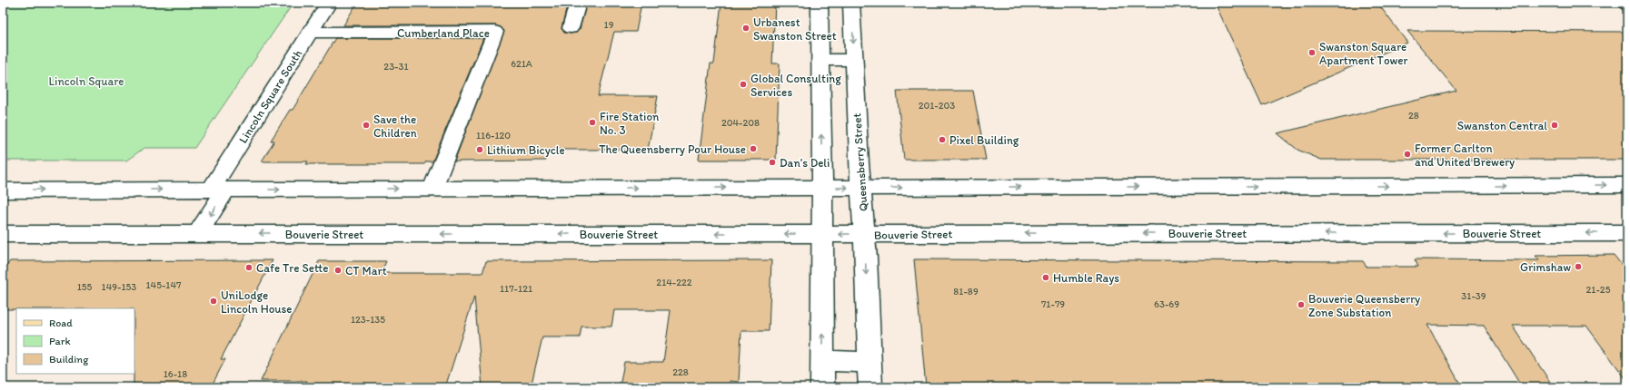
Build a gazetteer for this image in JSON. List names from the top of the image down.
{
  "streets": {
    "street": [
      "Cumberland Place",
      "Lincoln Square South",
      "Queensberry Street",
      "Bouverie Street"
    ]
  },
  "crossings": [
    ["Cumberland Place", "Lincoln Square South"],
    ["Queensberry Street", "Bouverie Street"]
  ],
  "parks": ["Lincoln Square"],
  "places": [
    "Urbanest Swanston Street",
    "Swanston Square Apartment Tower",
    "Global Consulting Services",
    "Fire Station No. 3",
    "Save the Children",
    "Swanston Central",
    "Pixel Building",
    "The Queensberry Pour House",
    "Lithium Bicycle",
    "Former Carlton and United Brewery",
    "Dan’s Deli",
    "Grimshaw",
    "Cafe Tre Sette",
    "CT Mart",
    "Humble Rays",
    "UniLodge Lincoln House",
    "Bouverie Queensberry Zone Substation"
  ],
  "house_numbers": [
    "19",
    "621A",
    "23-31",
    "201-203",
    "28",
    "204-208",
    "116-120",
    "214-222",
    "145-147",
    "155",
    "149-153",
    "117-121",
    "21-25",
    "81-89",
    "31-39",
    "71-79",
    "63-69",
    "123-135",
    "228",
    "16-18"
  ],
  "legend": ["Road", "Park", "Building"]
}
